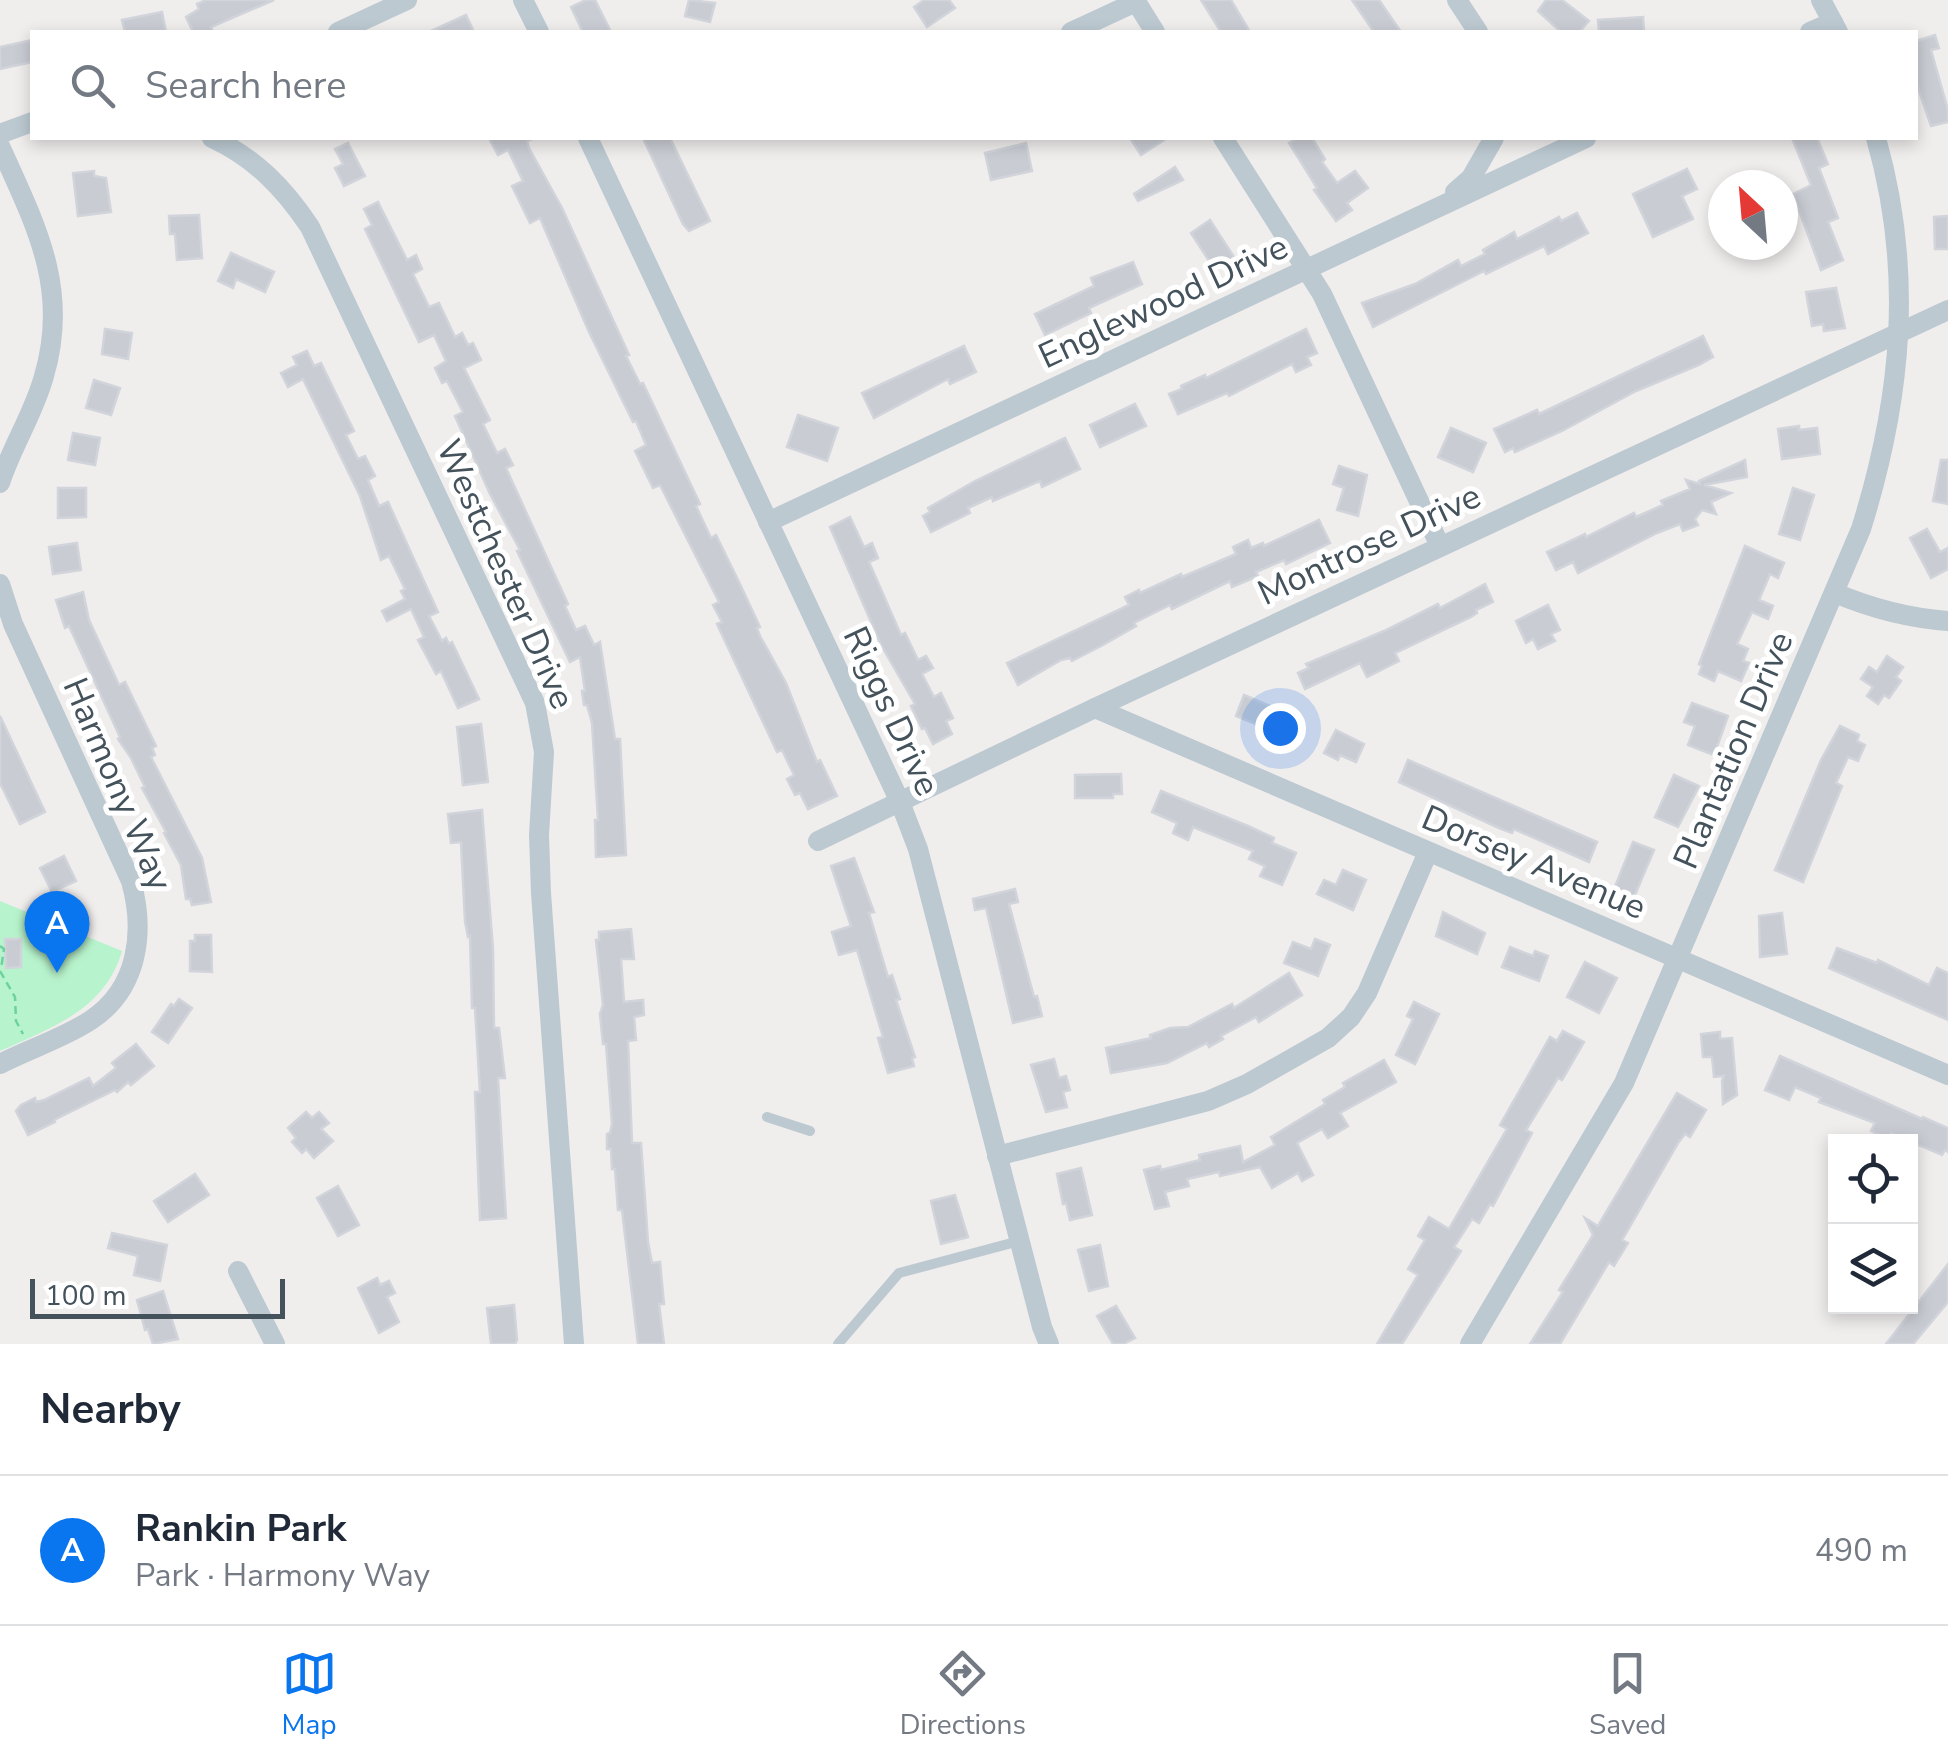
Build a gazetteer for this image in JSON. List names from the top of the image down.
{
  "streets": {
    "street": [
      "Englewood Drive",
      "Montrose Drive",
      "Westchester Drive",
      "Riggs Drive",
      "Plantation Drive",
      "Harmony Way",
      "Dorsey Avenue"
    ]
  },
  "crossings": [
    ["Englewood Drive", "Riggs Drive"],
    ["Montrose Drive", "Riggs Drive"],
    ["Montrose Drive", "Plantation Drive"],
    ["Montrose Drive", "Dorsey Avenue"],
    ["Plantation Drive", "Dorsey Avenue"]
  ],
  "scale_bar": "100 m",
  "north": "top left",
  "page": {
    "search": "Search here",
    "pins": "A",
    "scale": "100 m",
    "heading": "Nearby",
    "list": [
      {
        "mark": "A",
        "name": "Rankin Park",
        "note": "Park · Harmony Way",
        "value": "490 m"
      }
    ],
    "nav": ["Map", "Directions", "Saved"]
  }
}
